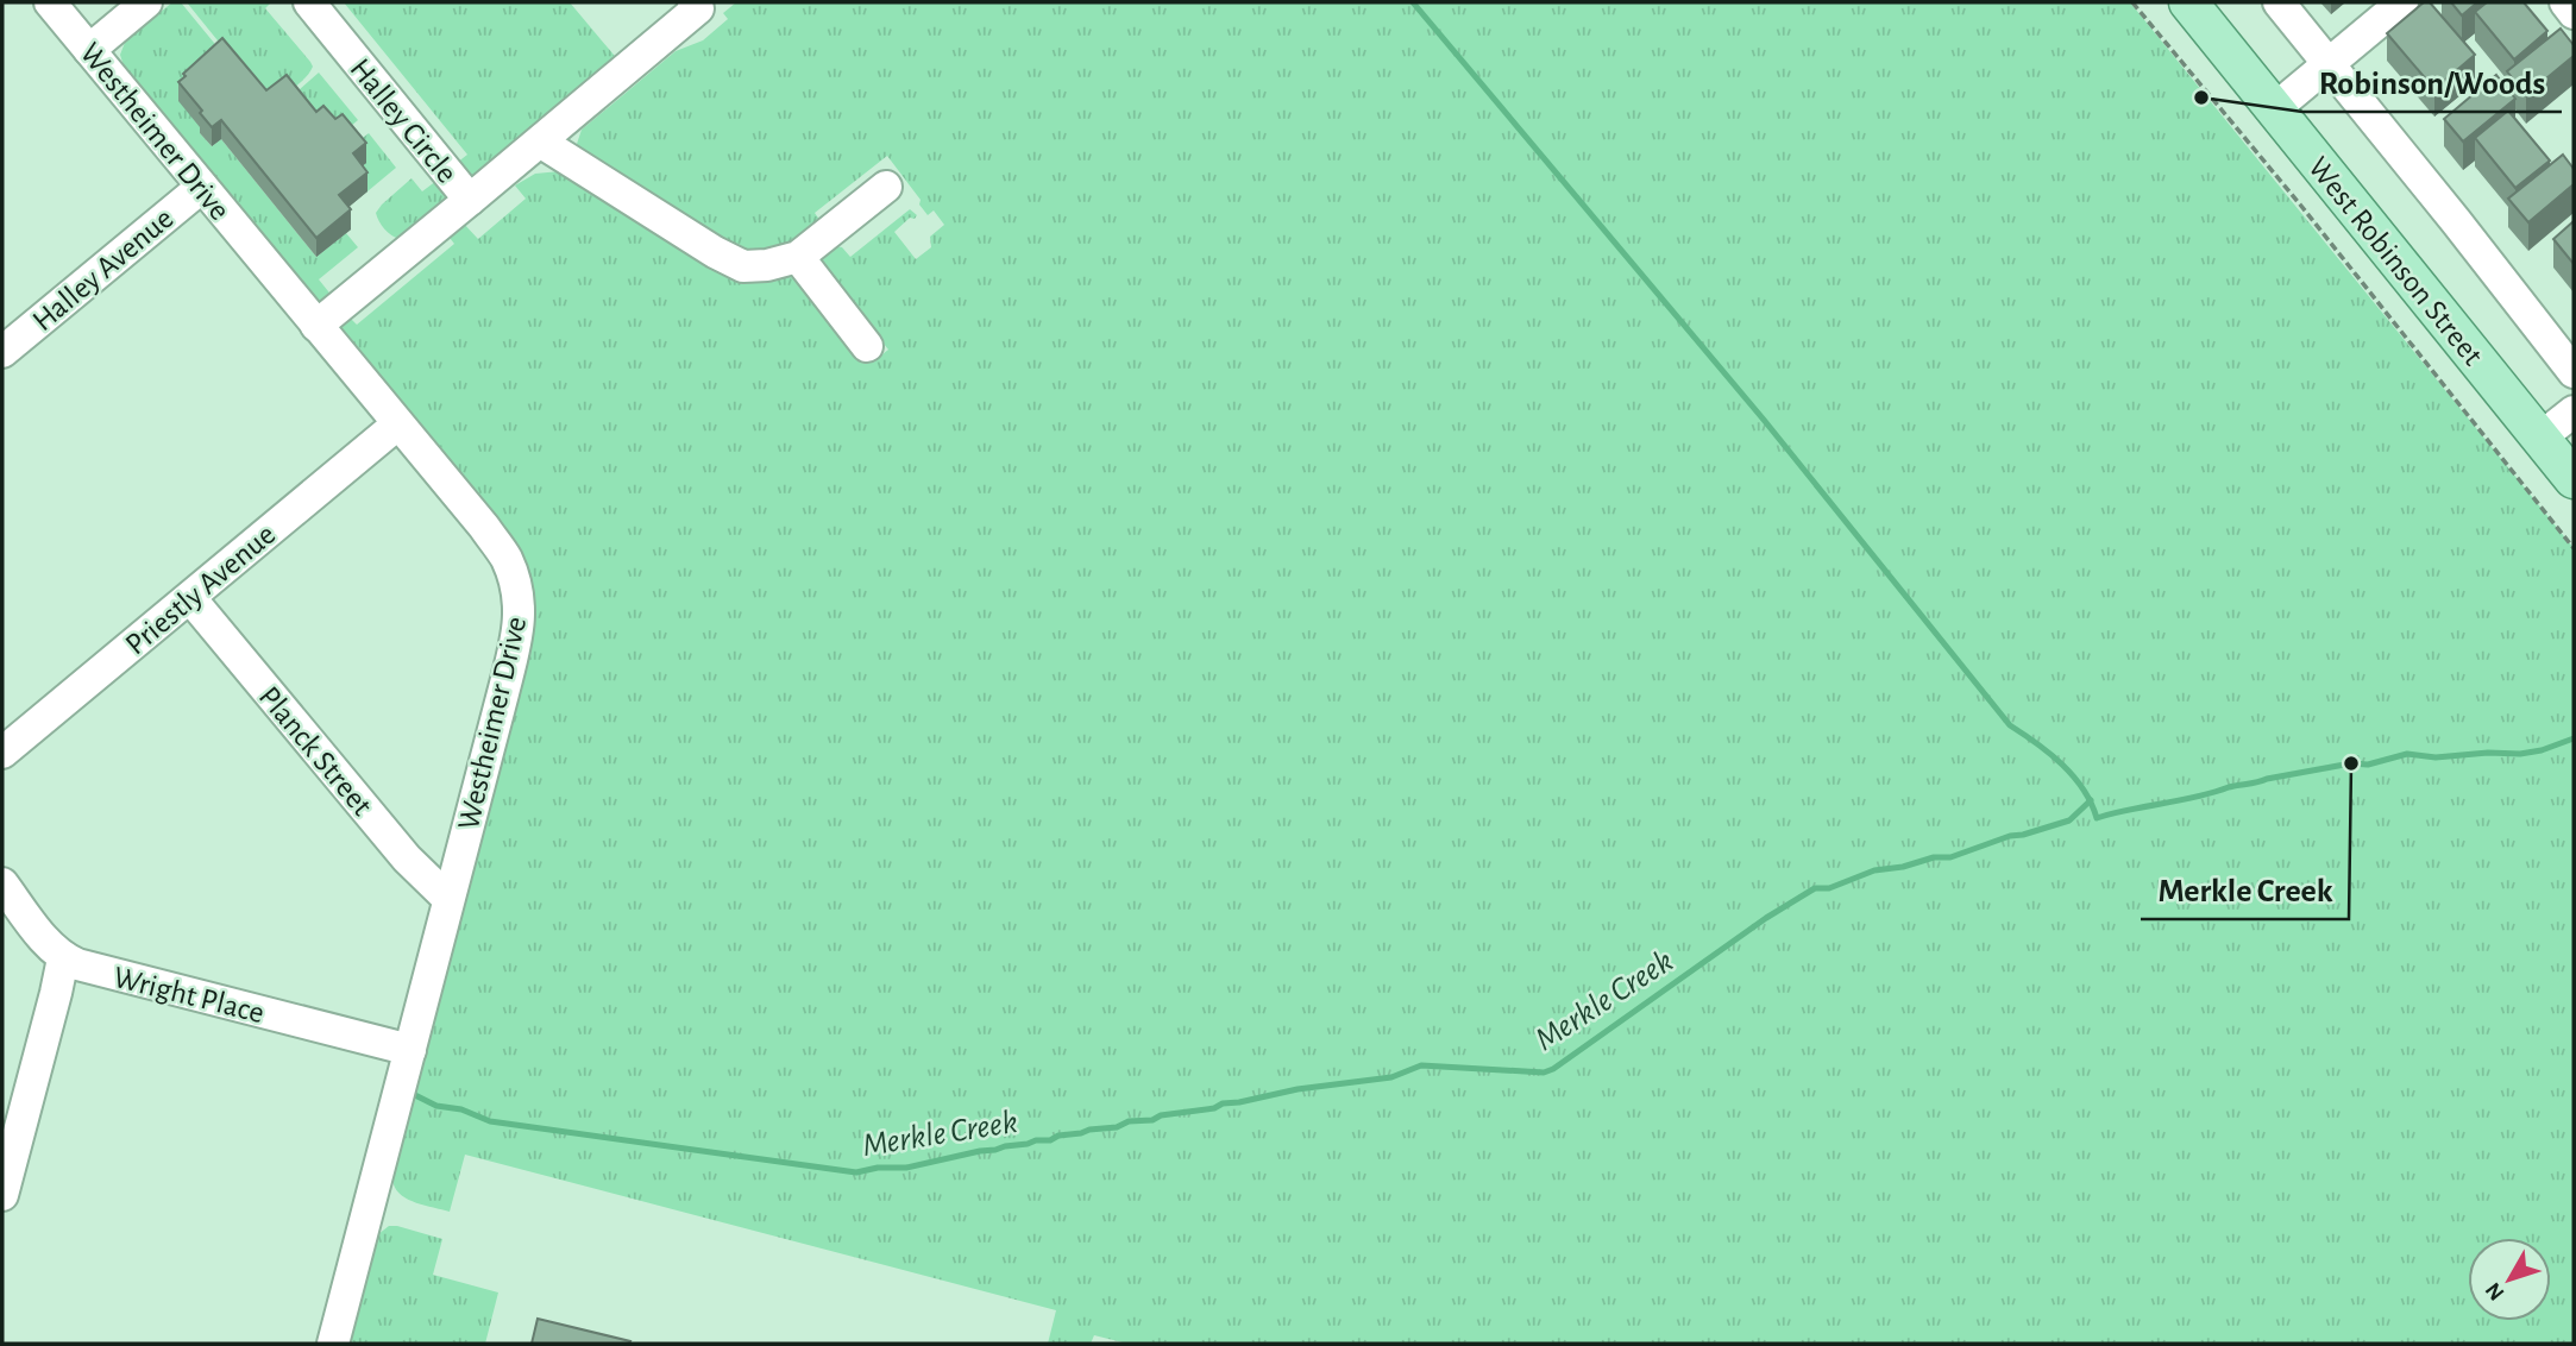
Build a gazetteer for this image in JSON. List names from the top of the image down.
{
  "streets": {
    "main road": ["West Robinson Street"],
    "street": [
      "Halley Circle",
      "Westheimer Drive",
      "Halley Avenue",
      "Priestly Avenue",
      "Planck Street",
      "Wright Place"
    ]
  },
  "crossings": [
    ["Halley Circle", "Westheimer Drive"],
    ["Westheimer Drive", "Halley Avenue"],
    ["Westheimer Drive", "Priestly Avenue"],
    ["Westheimer Drive", "Planck Street"],
    ["Westheimer Drive", "Wright Place"],
    ["Priestly Avenue", "Planck Street"]
  ],
  "water": ["Merkle Creek"],
  "places": ["Robinson/Woods", "Merkle Creek"],
  "north": "bottom left"
}
